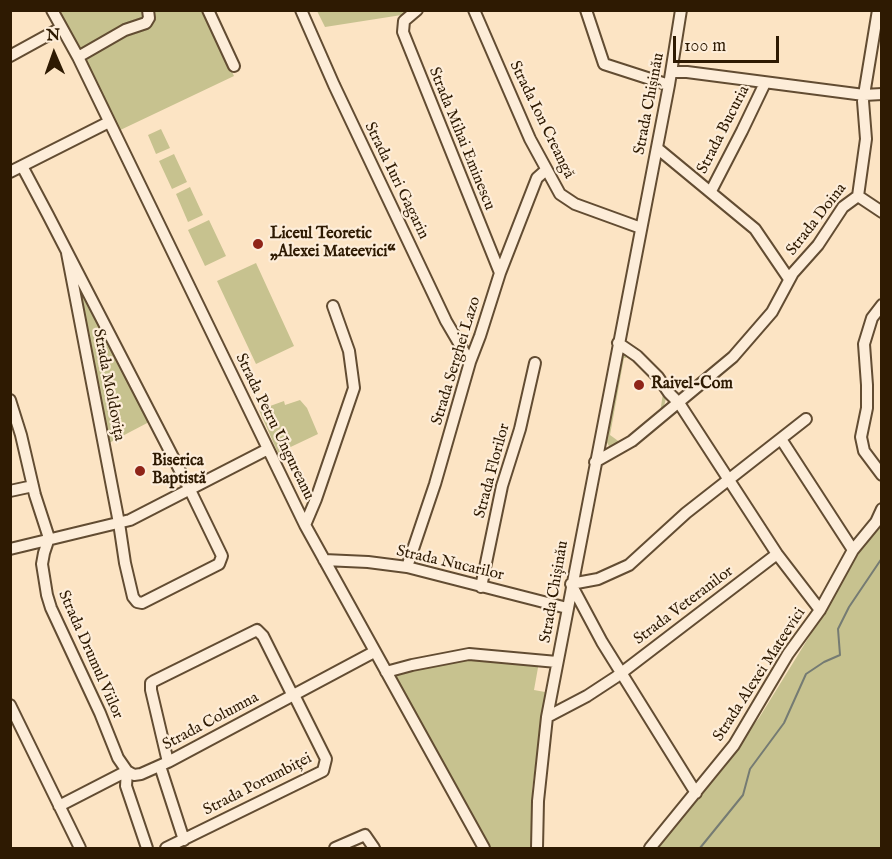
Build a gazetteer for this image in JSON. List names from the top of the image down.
{
  "streets": {
    "street": [
      "Strada Chișinău",
      "Strada Ion Creangă",
      "Strada Bucuria",
      "Strada Mihai Eminescu",
      "Strada Iuri Gagarin",
      "Strada Doina",
      "Strada Serghei Lazo",
      "Strada Moldovița",
      "Strada Petru Ungureanu",
      "Strada Florilor",
      "Strada Nucarilor",
      "Strada Veteranilor",
      "Strada Drumul Viilor",
      "Strada Alexei Mateevici",
      "Strada Columna",
      "Strada Porumbiței"
    ]
  },
  "crossings": [
    ["Strada Chișinău", "Strada Ion Creangă"],
    ["Strada Chișinău", "Strada Bucuria"],
    ["Strada Chișinău", "Strada Doina"],
    ["Strada Chișinău", "Strada Nucarilor"],
    ["Strada Chișinău", "Strada Veteranilor"],
    ["Strada Ion Creangă", "Strada Serghei Lazo"],
    ["Strada Bucuria", "Strada Doina"],
    ["Strada Mihai Eminescu", "Strada Serghei Lazo"],
    ["Strada Iuri Gagarin", "Strada Serghei Lazo"],
    ["Strada Serghei Lazo", "Strada Nucarilor"],
    ["Strada Petru Ungureanu", "Strada Nucarilor"],
    ["Strada Petru Ungureanu", "Strada Columna"],
    ["Strada Florilor", "Strada Nucarilor"],
    ["Strada Drumul Viilor", "Strada Columna"],
    ["Strada Columna", "Strada Porumbiței"]
  ],
  "places": ["Liceul Teoretic „Alexei Mateevici“", "Raivel-Com", "Biserica Baptistă"],
  "scale_bar": "100 m",
  "north": "top"
}
